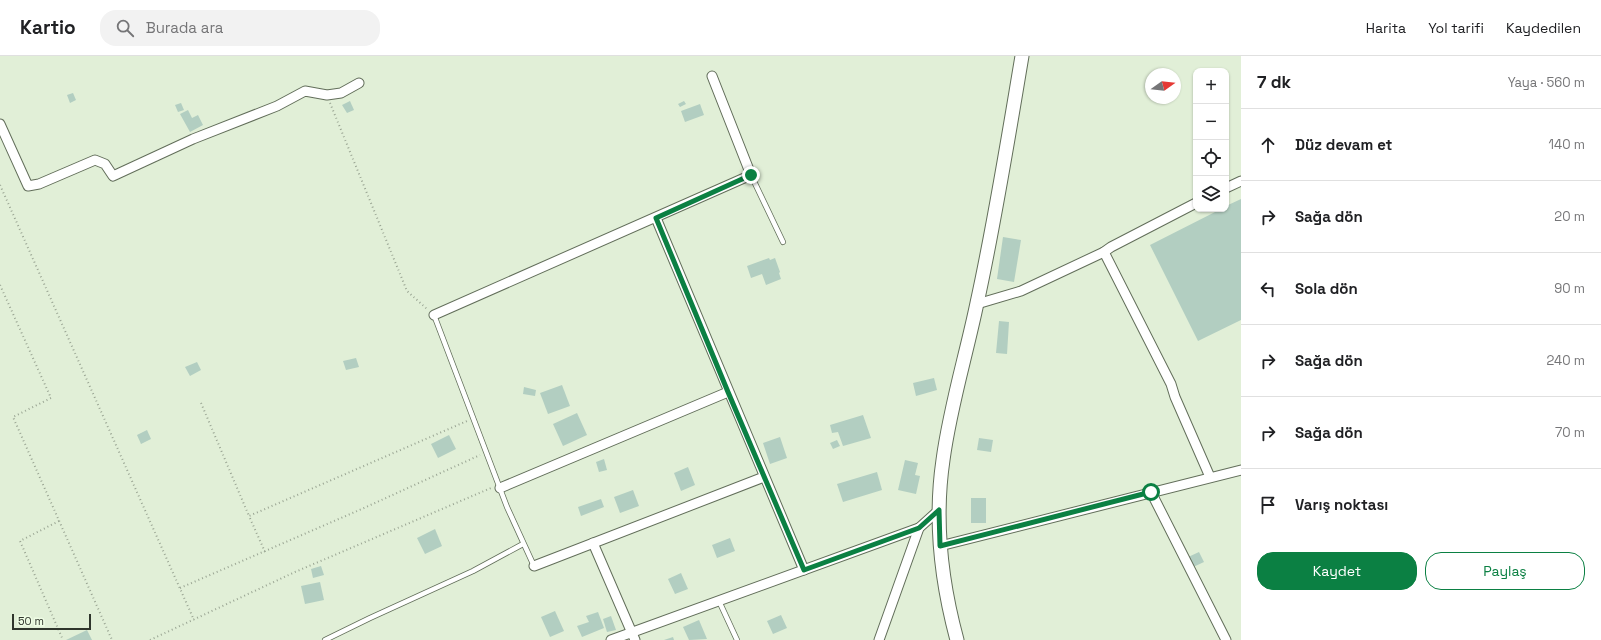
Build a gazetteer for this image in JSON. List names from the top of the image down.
{
  "scale_bar": "50 m",
  "north": "right",
  "page": {
    "header": "Kartio",
    "search": "Burada ara",
    "nav": ["Harita", "Yol tarifi", "Kaydedilen"],
    "heading": ["7 dk", "Yaya · 560 m"],
    "map_buttons": ["+", "−"],
    "list": [
      ["Düz devam et", "140 m"],
      ["Sağa dön", "20 m"],
      ["Sola dön", "90 m"],
      ["Sağa dön", "240 m"],
      ["Sağa dön", "70 m"],
      "Varış noktası"
    ],
    "buttons": ["Kaydet", "Paylaş"],
    "scale": "50 m"
  }
}
